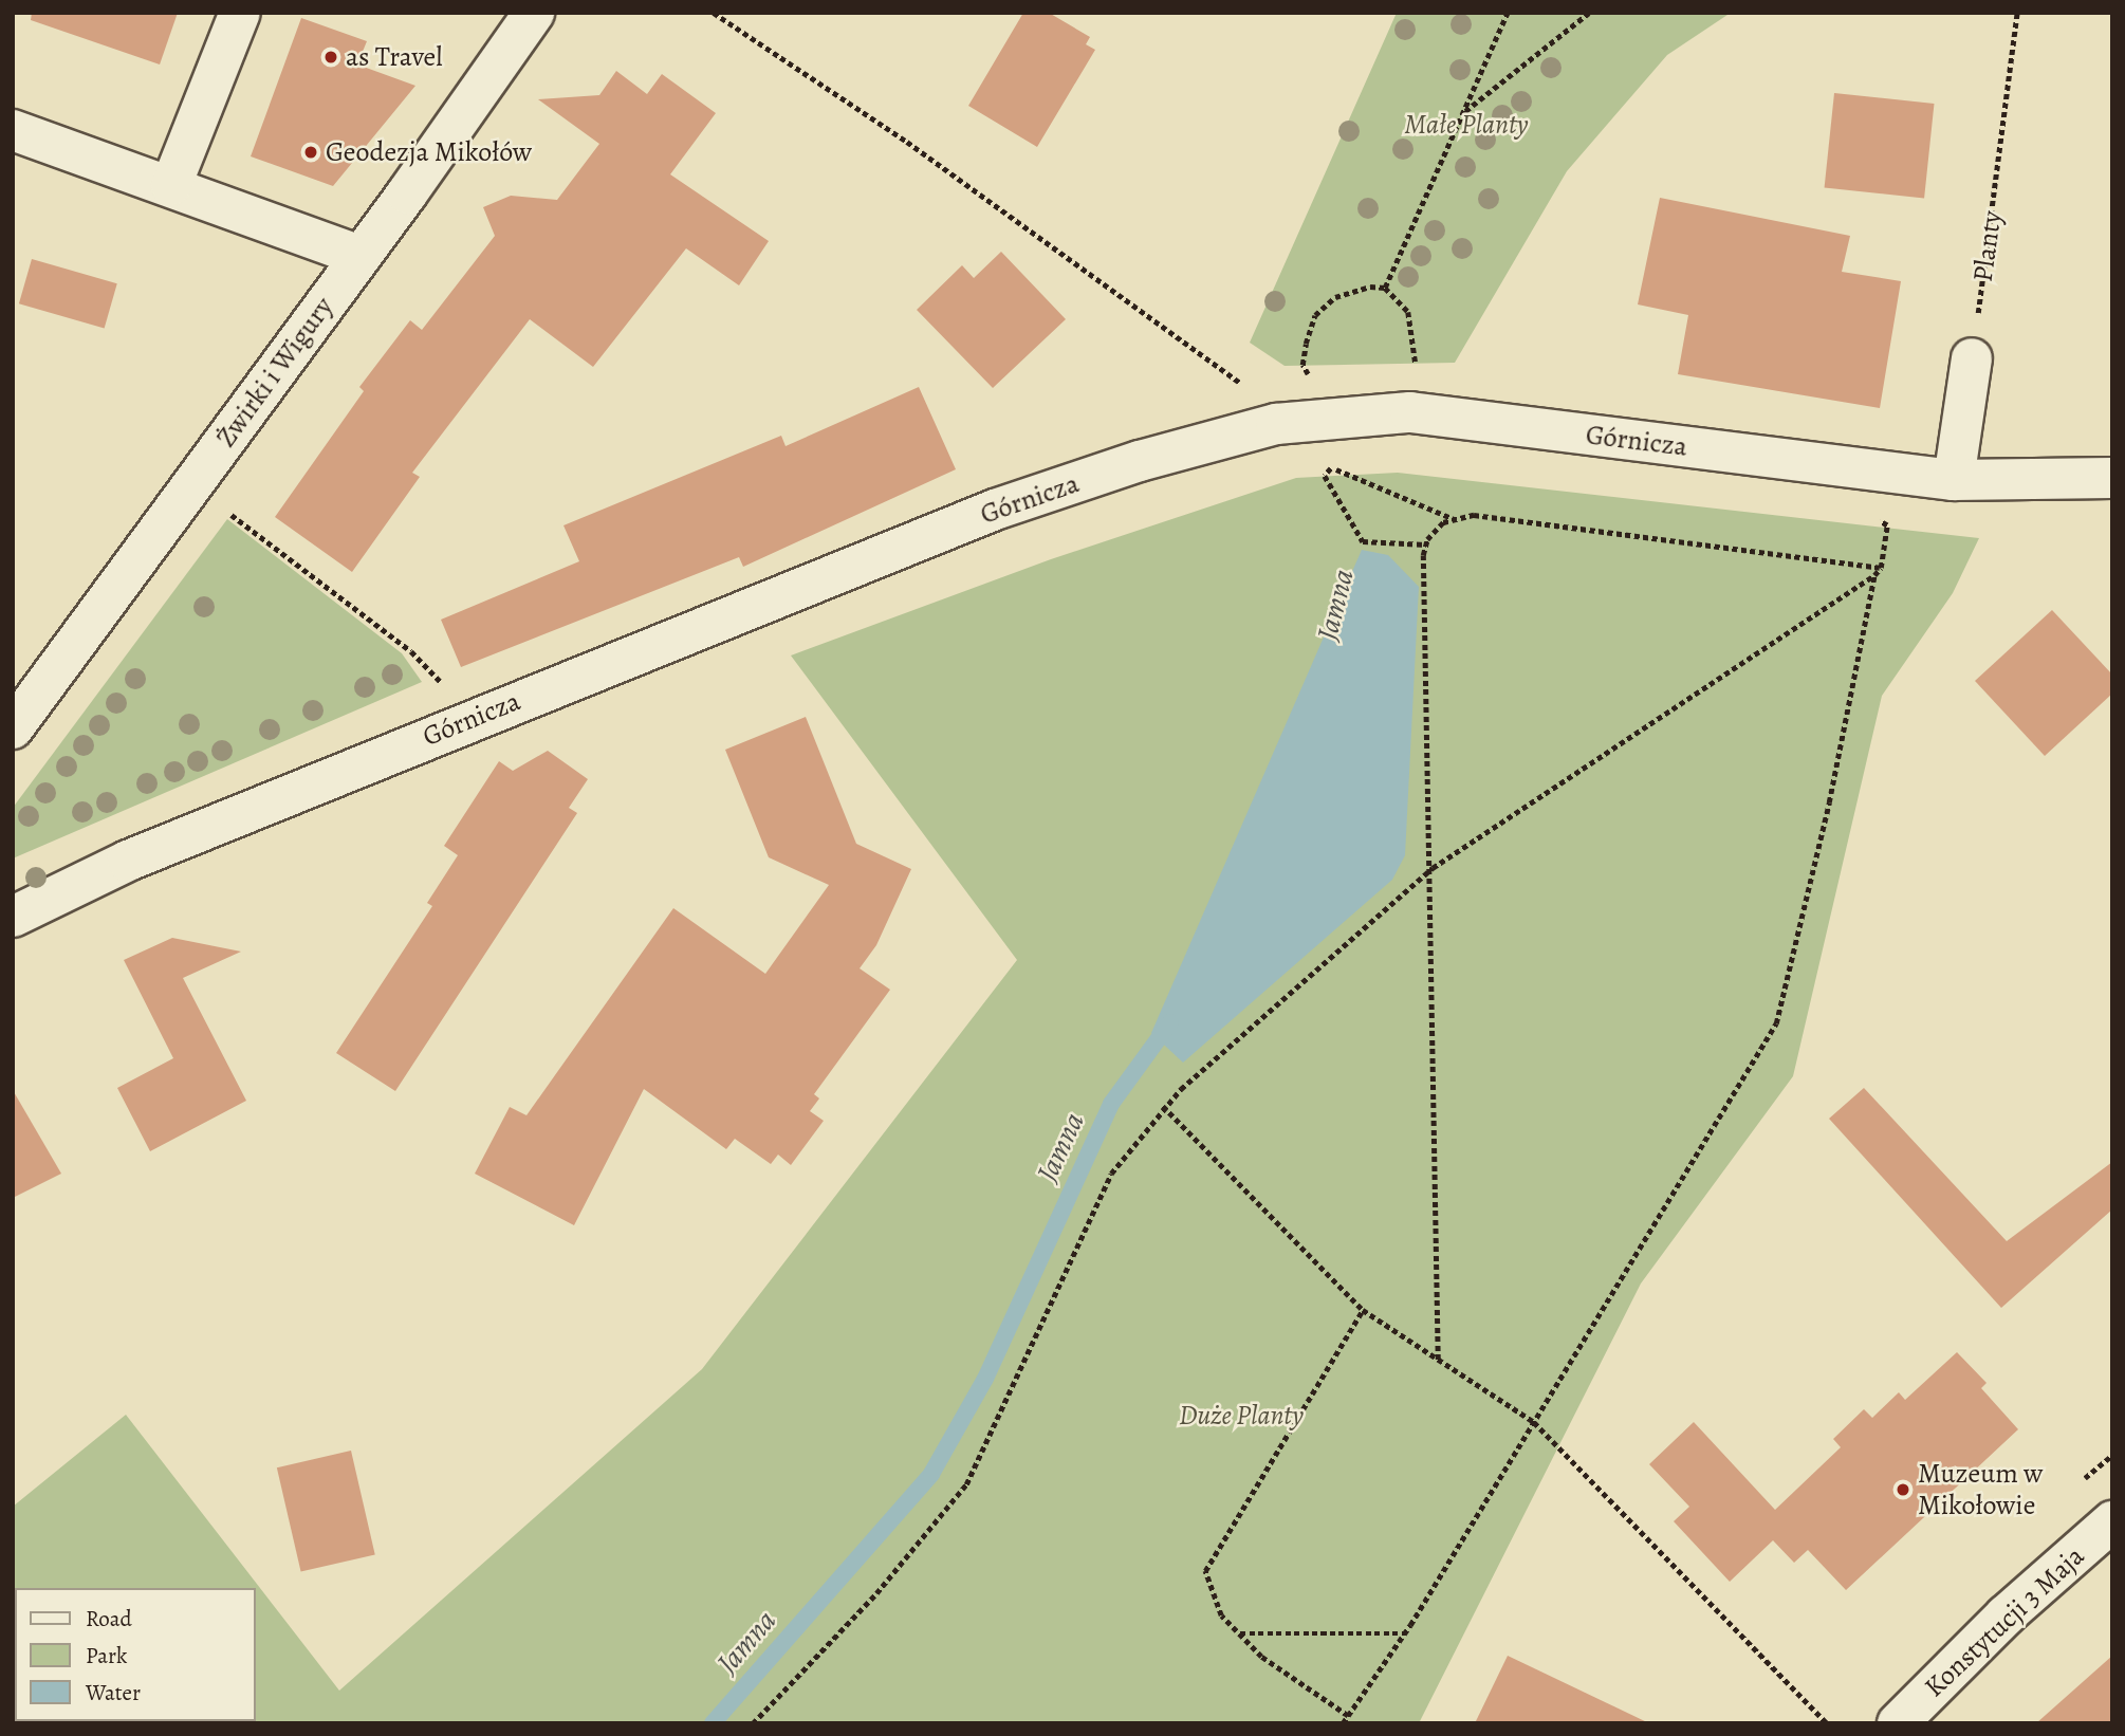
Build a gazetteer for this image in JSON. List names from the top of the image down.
{
  "streets": {
    "street": ["Żwirki i Wigury", "Górnicza", "Konstytucji 3 Maja"],
    "path": ["Planty"]
  },
  "water": ["Jamna"],
  "parks": ["Małe Planty", "Duże Planty"],
  "places": ["as Travel", "Geodezja Mikołów", "Muzeum w Mikołowie"],
  "legend": ["Road", "Park", "Water"]
}
